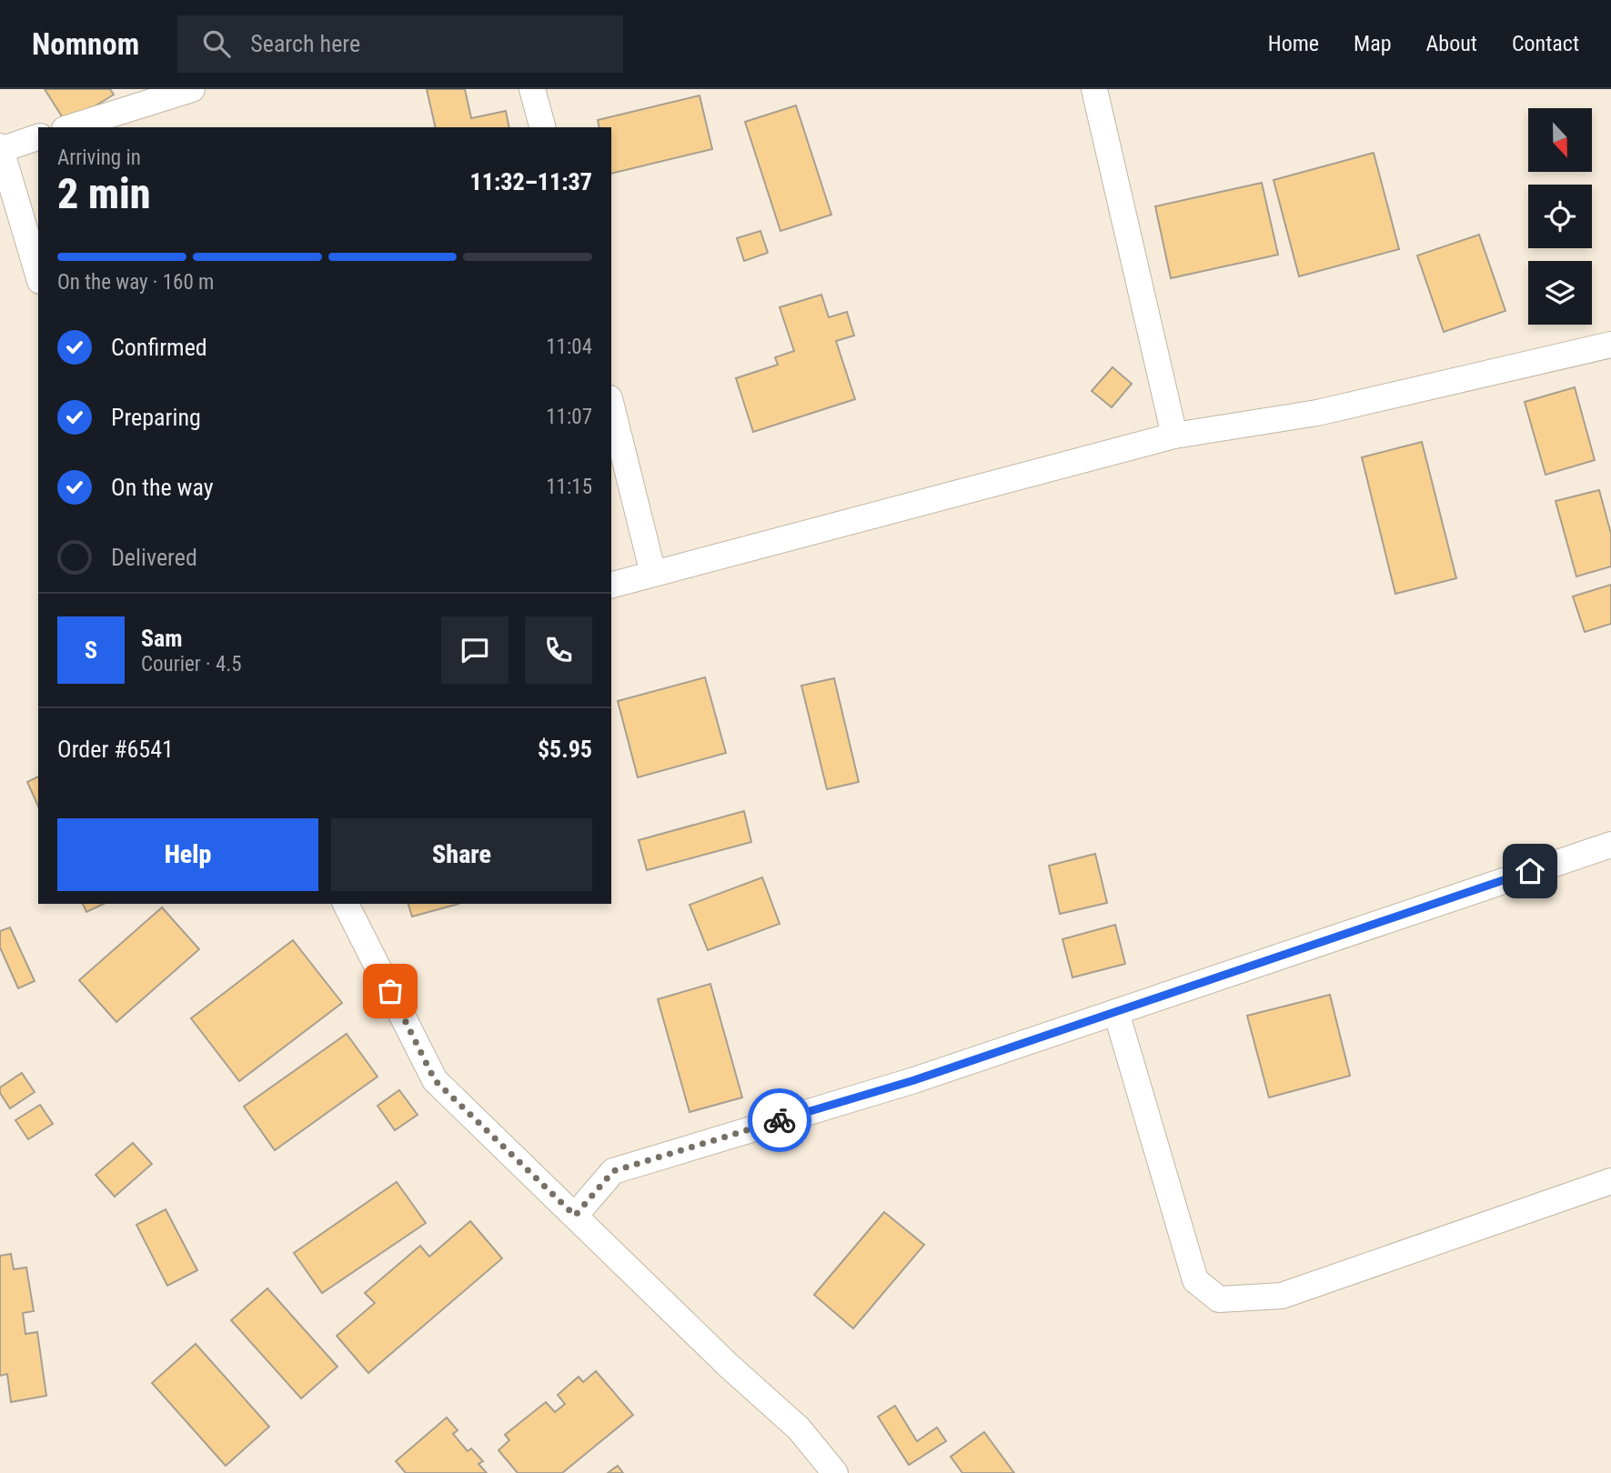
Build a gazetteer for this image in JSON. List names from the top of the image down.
{
  "north": "bottom",
  "page": {
    "header": "Nomnom",
    "search": "Search here",
    "nav": [
      "Home",
      "Map",
      "About",
      "Contact"
    ],
    "heading": ["2 min", "Arriving in", "11:32–11:37"],
    "panel": [
      "Sam",
      "Courier · 4.5",
      "Order #6541",
      "$5.95"
    ],
    "bar": "On the way · 160 m",
    "list": [
      ["Confirmed", "11:04"],
      ["Preparing", "11:07"],
      ["On the way", "11:15"],
      "Delivered"
    ],
    "round": "S",
    "buttons": ["Help", "Share"]
  }
}
